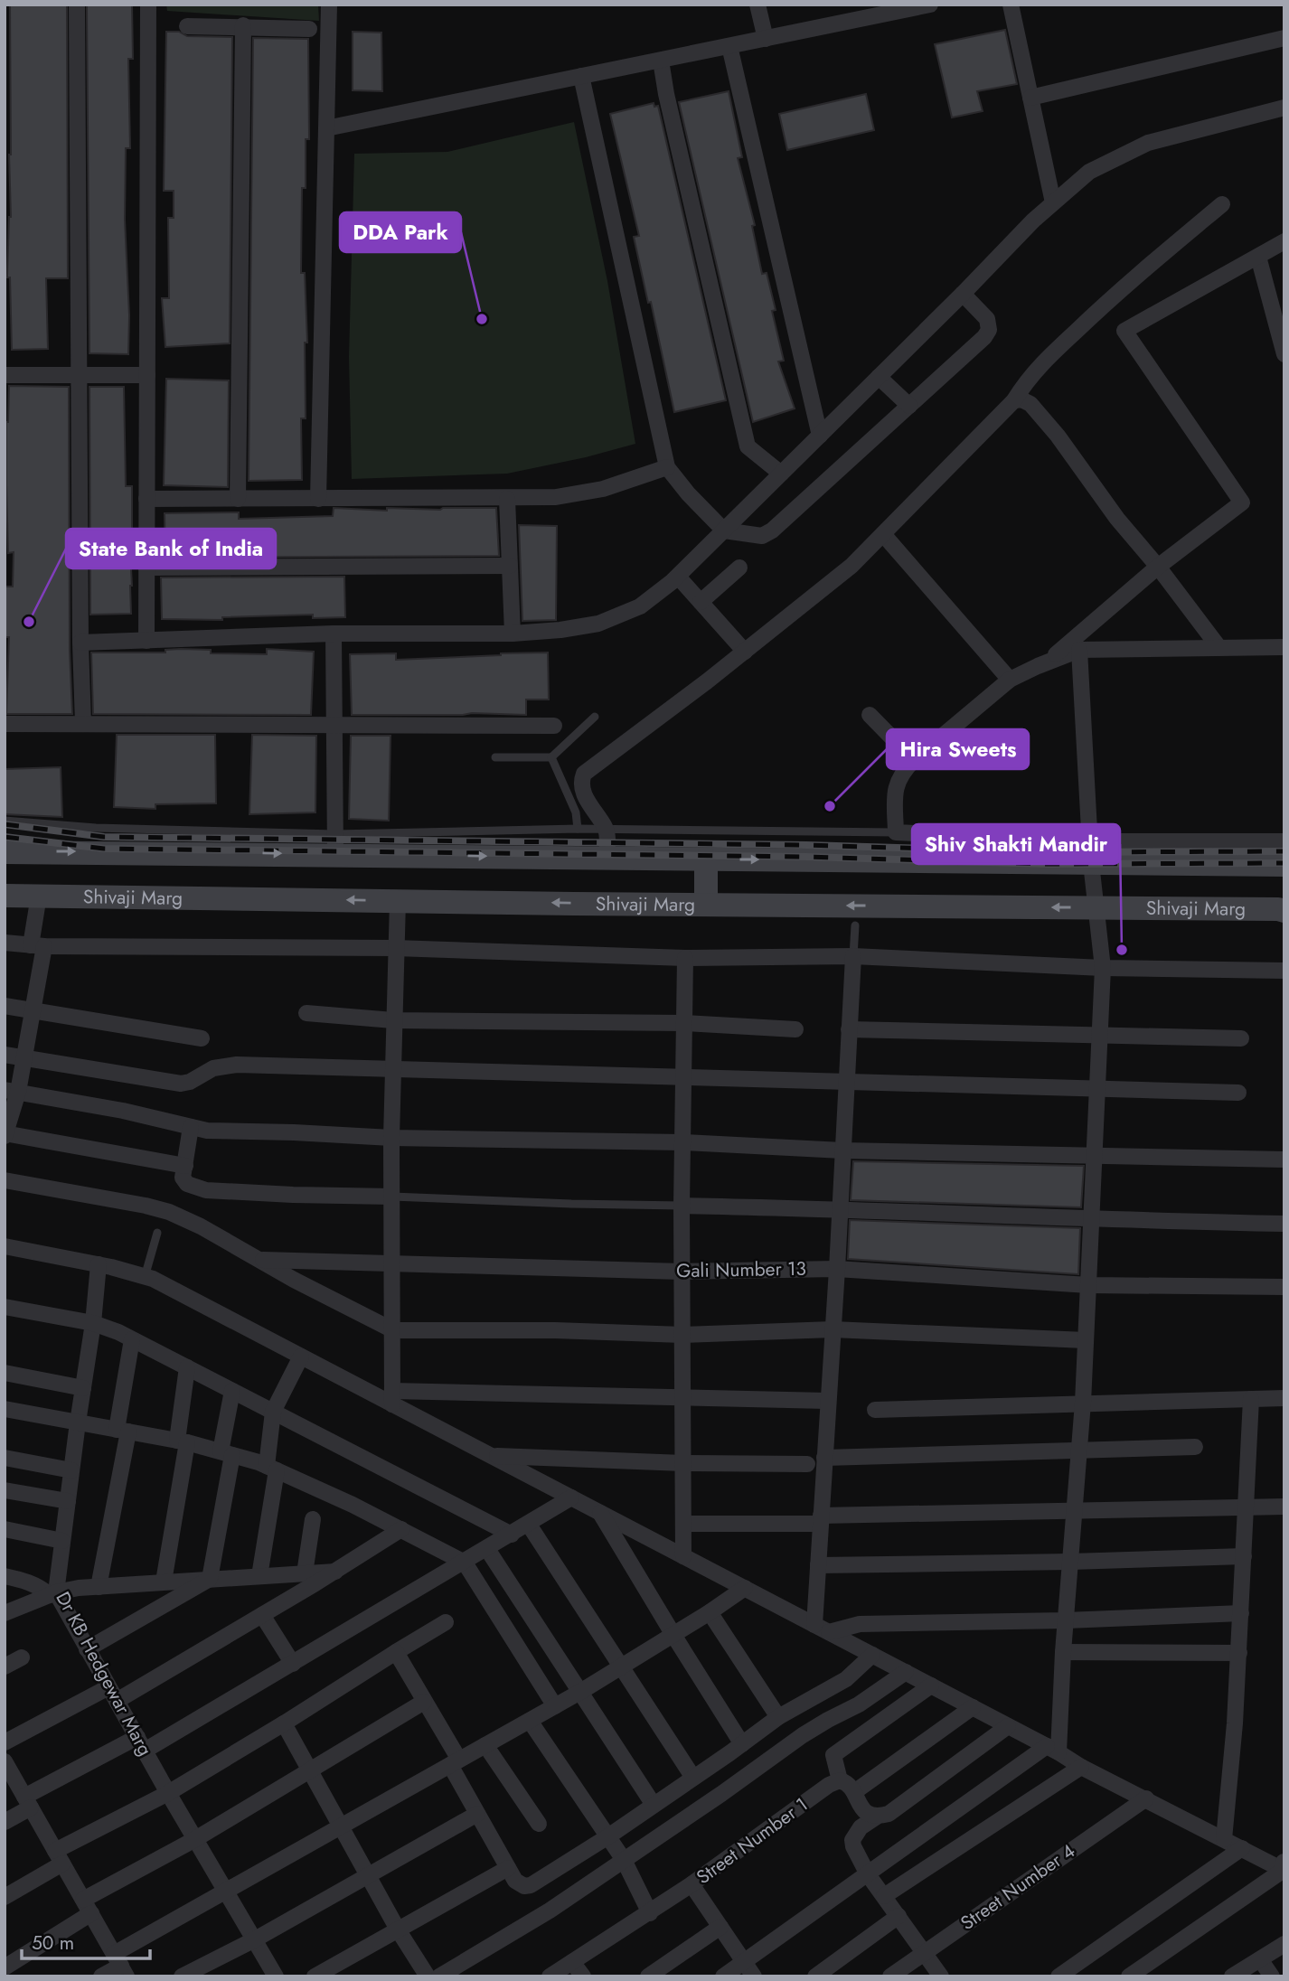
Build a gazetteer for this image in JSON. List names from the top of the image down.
{
  "streets": {
    "main road": ["Shivaji Marg"],
    "street": [
      "Gali Number 13",
      "Dr KB Hedgewar Marg",
      "Street Number 1",
      "Street Number 4"
    ]
  },
  "places": [
    "DDA Park",
    "State Bank of India",
    "Hira Sweets",
    "Shiv Shakti Mandir"
  ],
  "scale_bar": "50 m"
}
